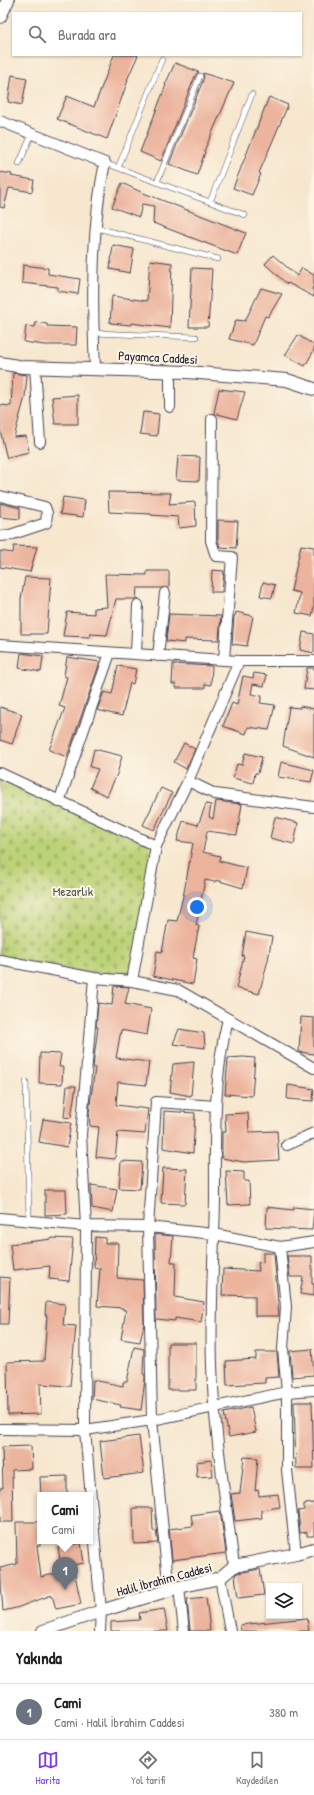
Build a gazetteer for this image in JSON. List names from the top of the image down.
{
  "streets": {
    "street": ["Payamca Caddesi", "Halil İbrahim Caddesi"]
  },
  "parks": ["Mezarlık"],
  "page": {
    "search": "Burada ara",
    "popup": ["Cami", "Cami"],
    "pins": "1",
    "heading": "Yakında",
    "list": [
      {
        "mark": "1",
        "name": "Cami",
        "note": "Cami · Halil İbrahim Caddesi",
        "value": "380 m"
      }
    ],
    "nav": ["Harita", "Yol tarifi", "Kaydedilen"]
  }
}
